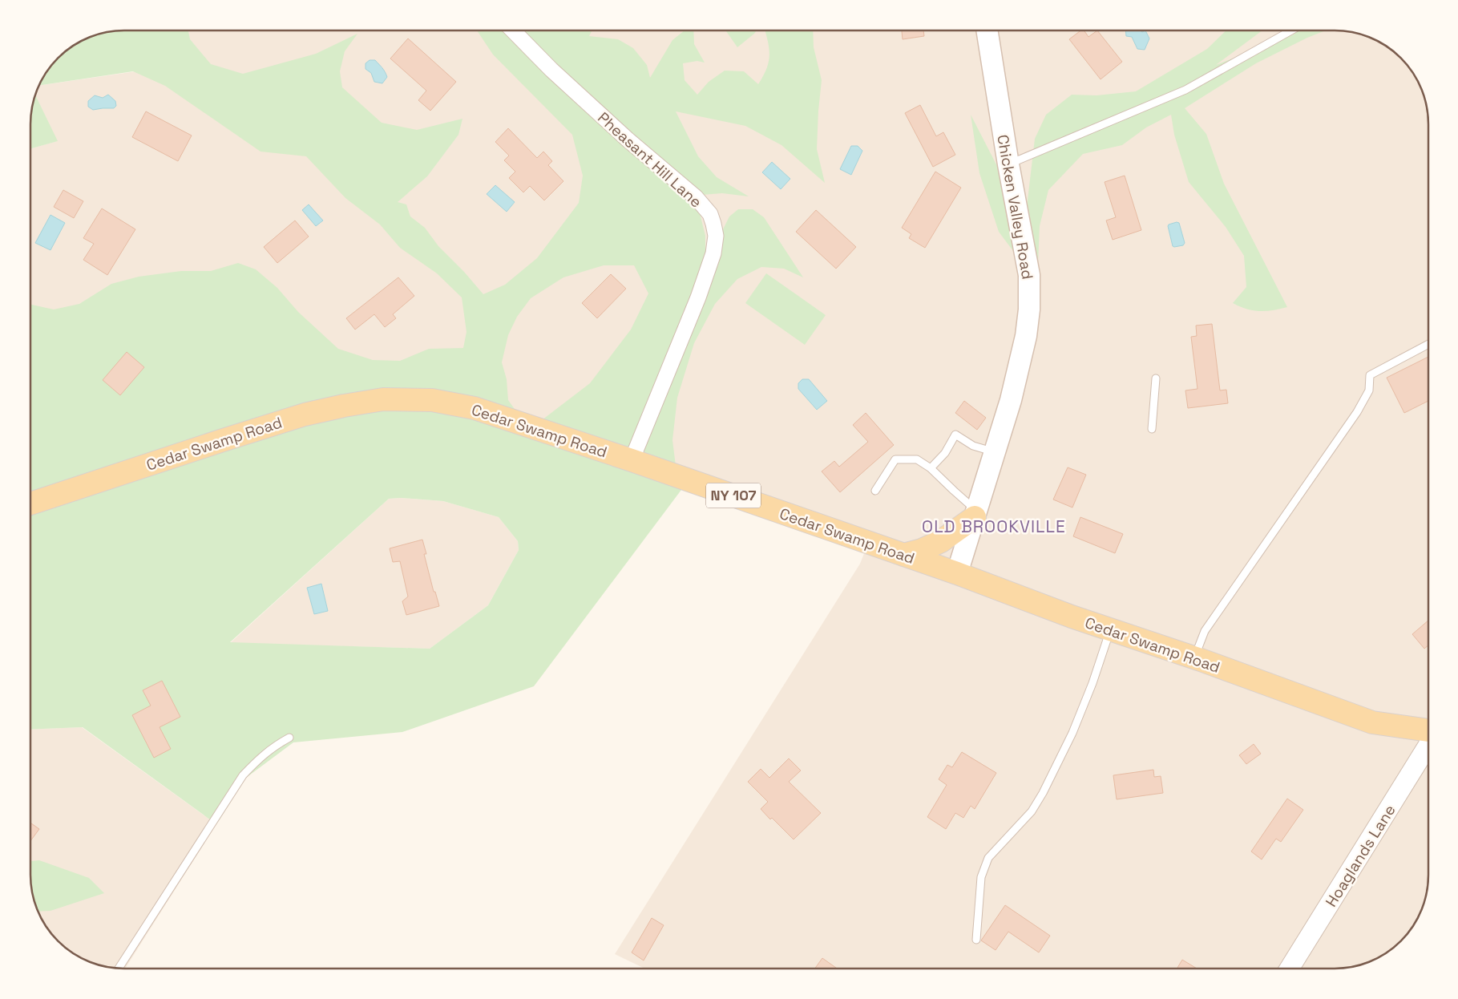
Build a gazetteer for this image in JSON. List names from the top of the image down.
{
  "streets": {
    "main road": ["Chicken Valley Road", "Cedar Swamp Road", "NY 107"],
    "street": ["Pheasant Hill Lane", "Hoaglands Lane"]
  },
  "crossings": [
    ["Pheasant Hill Lane", "Cedar Swamp Road"],
    ["Chicken Valley Road", "Cedar Swamp Road"]
  ],
  "districts": ["OLD BROOKVILLE"]
}
